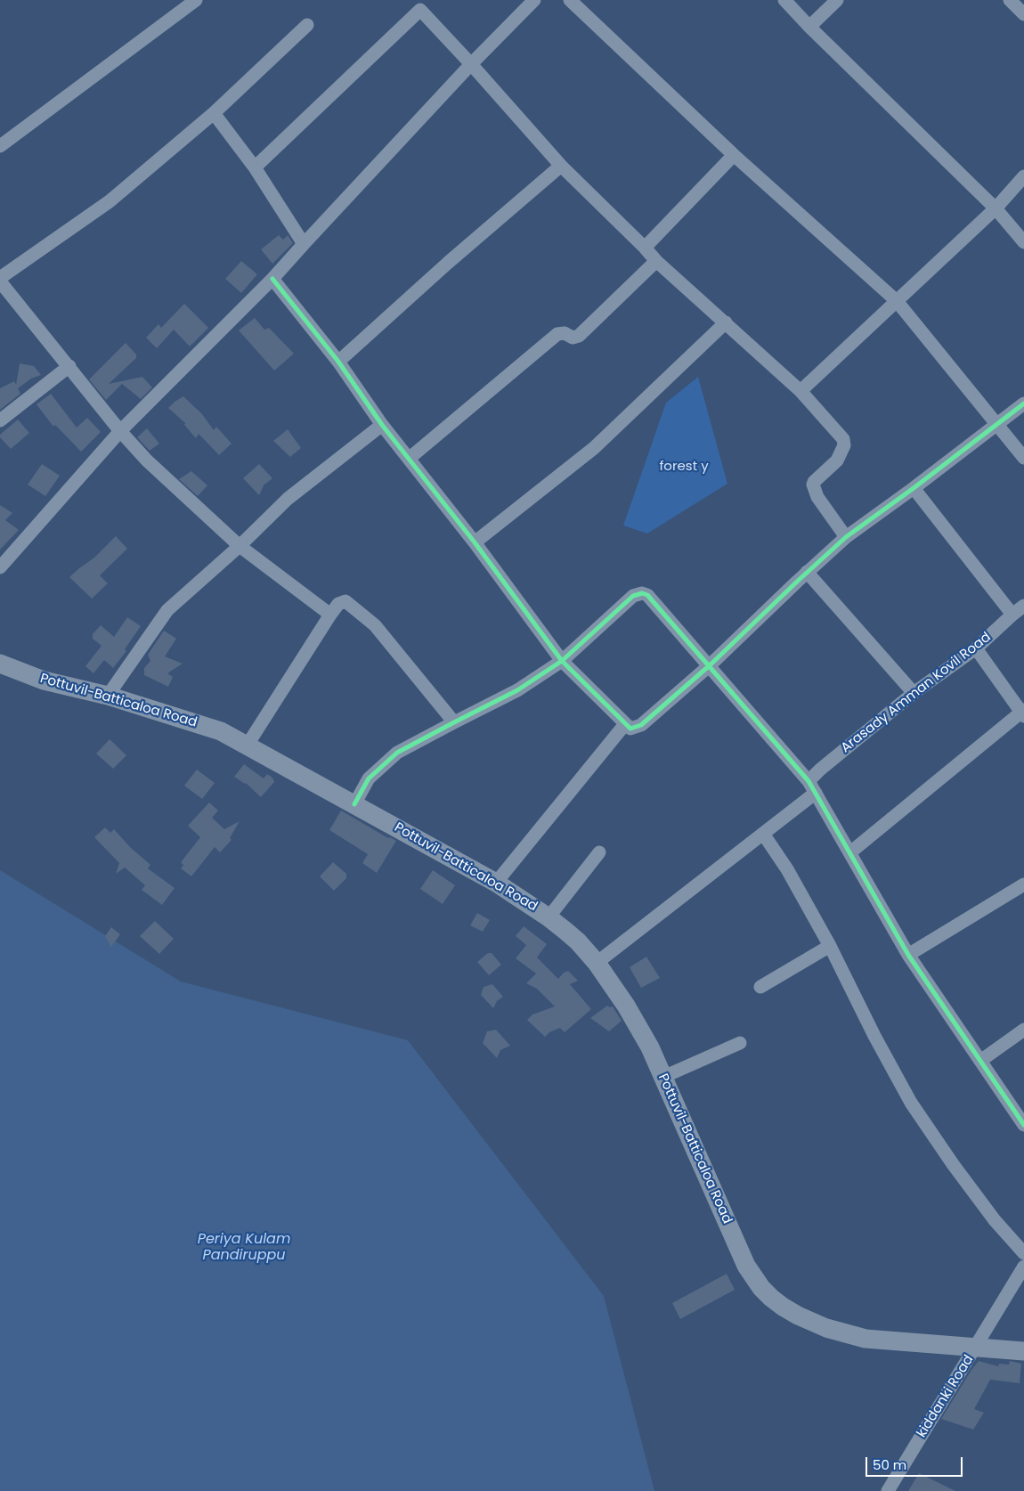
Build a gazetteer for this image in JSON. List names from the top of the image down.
{
  "streets": {
    "highway": ["Pottuvil-Batticaloa Road"],
    "street": ["Arasady Amman Kovil Road", "kiddanki Road"]
  },
  "crossings": [
    ["Arasady Amman Kovil Road", "Pottuvil-Batticaloa Road"],
    ["Pottuvil-Batticaloa Road", "kiddanki Road"]
  ],
  "water": ["Periya Kulam Pandiruppu"],
  "parks": ["forest y"],
  "scale_bar": "50 m"
}
